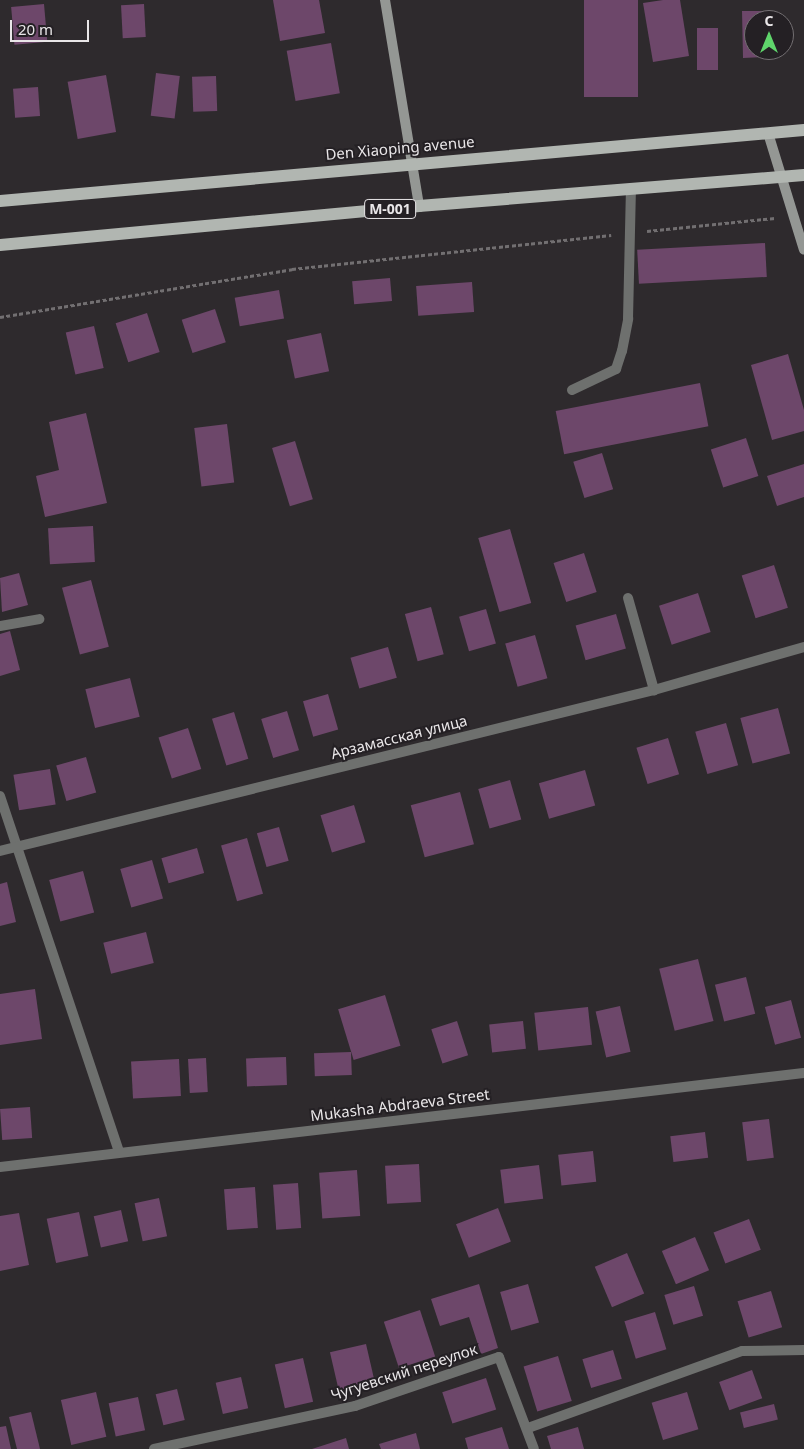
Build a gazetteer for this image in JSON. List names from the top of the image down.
{
  "streets": {
    "main road": ["Den Xiaoping avenue", "M-001"],
    "street": ["Арзамасская улица", "Mukasha Abdraeva Street", "Чугуевский переулок"]
  },
  "scale_bar": "20 m",
  "north": "top"
}
